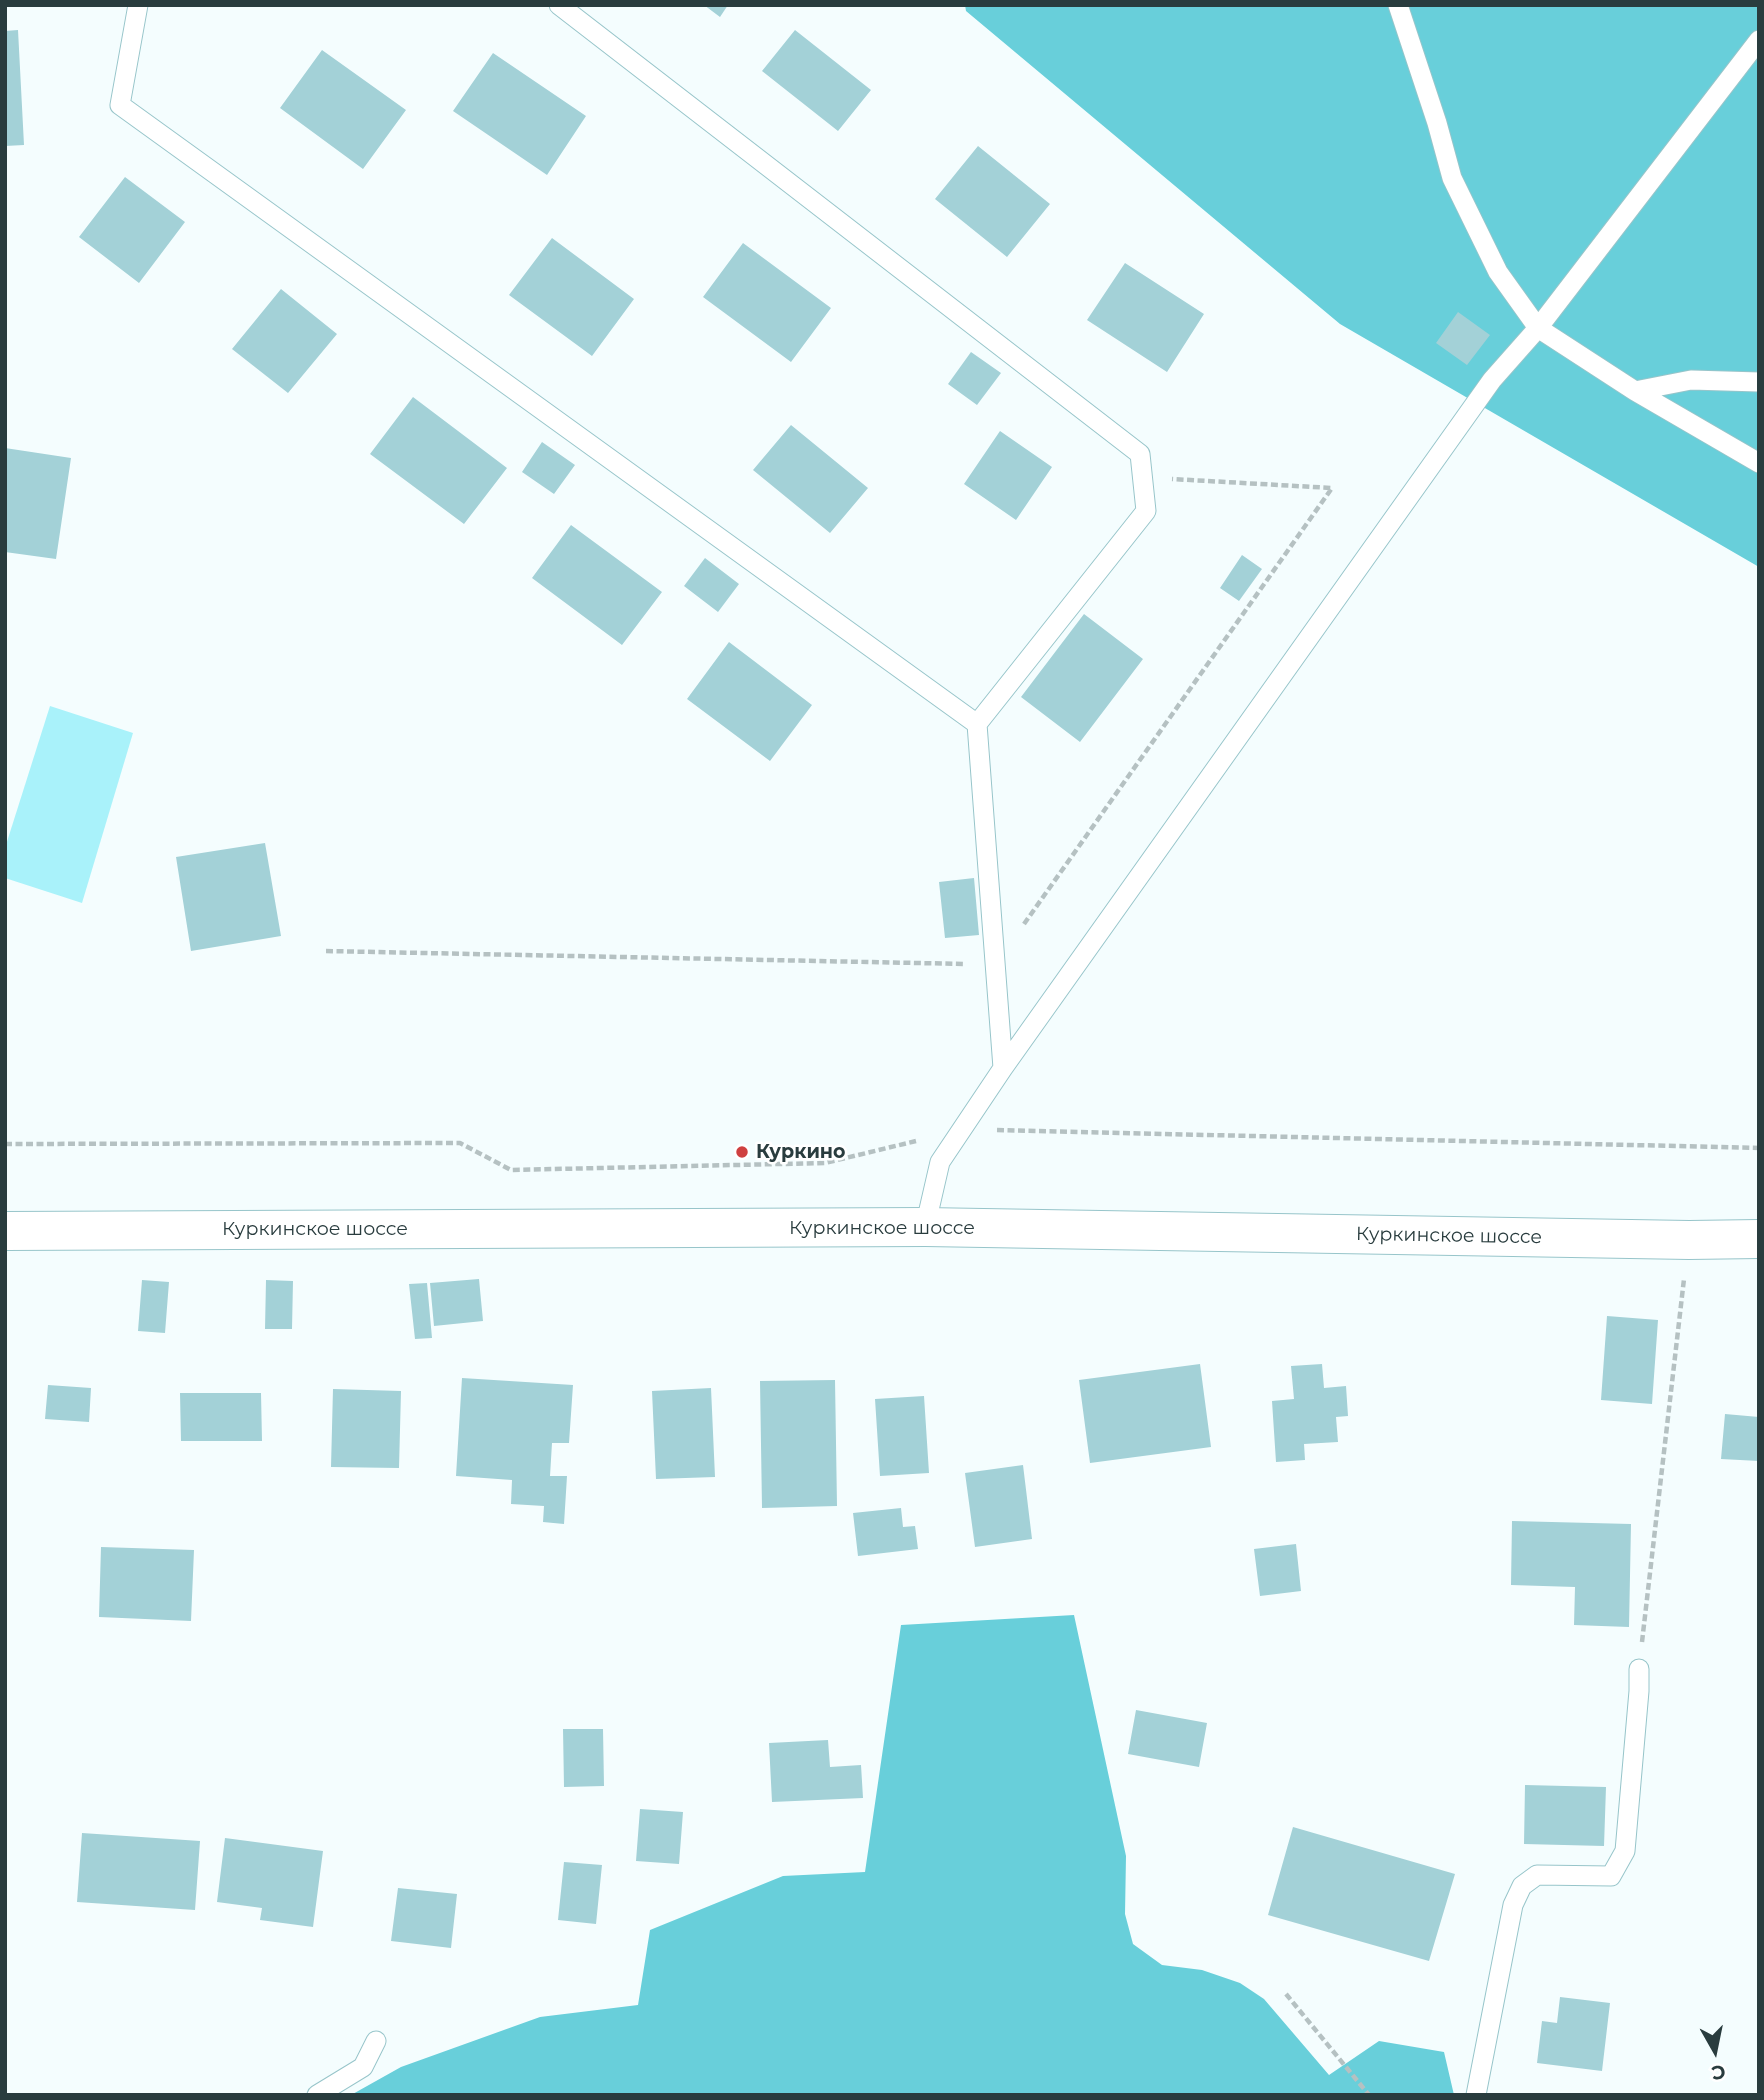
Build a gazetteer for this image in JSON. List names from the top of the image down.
{
  "streets": {
    "main road": ["Куркинское шоссе"]
  },
  "places": ["Куркино"],
  "north": "bottom"
}
